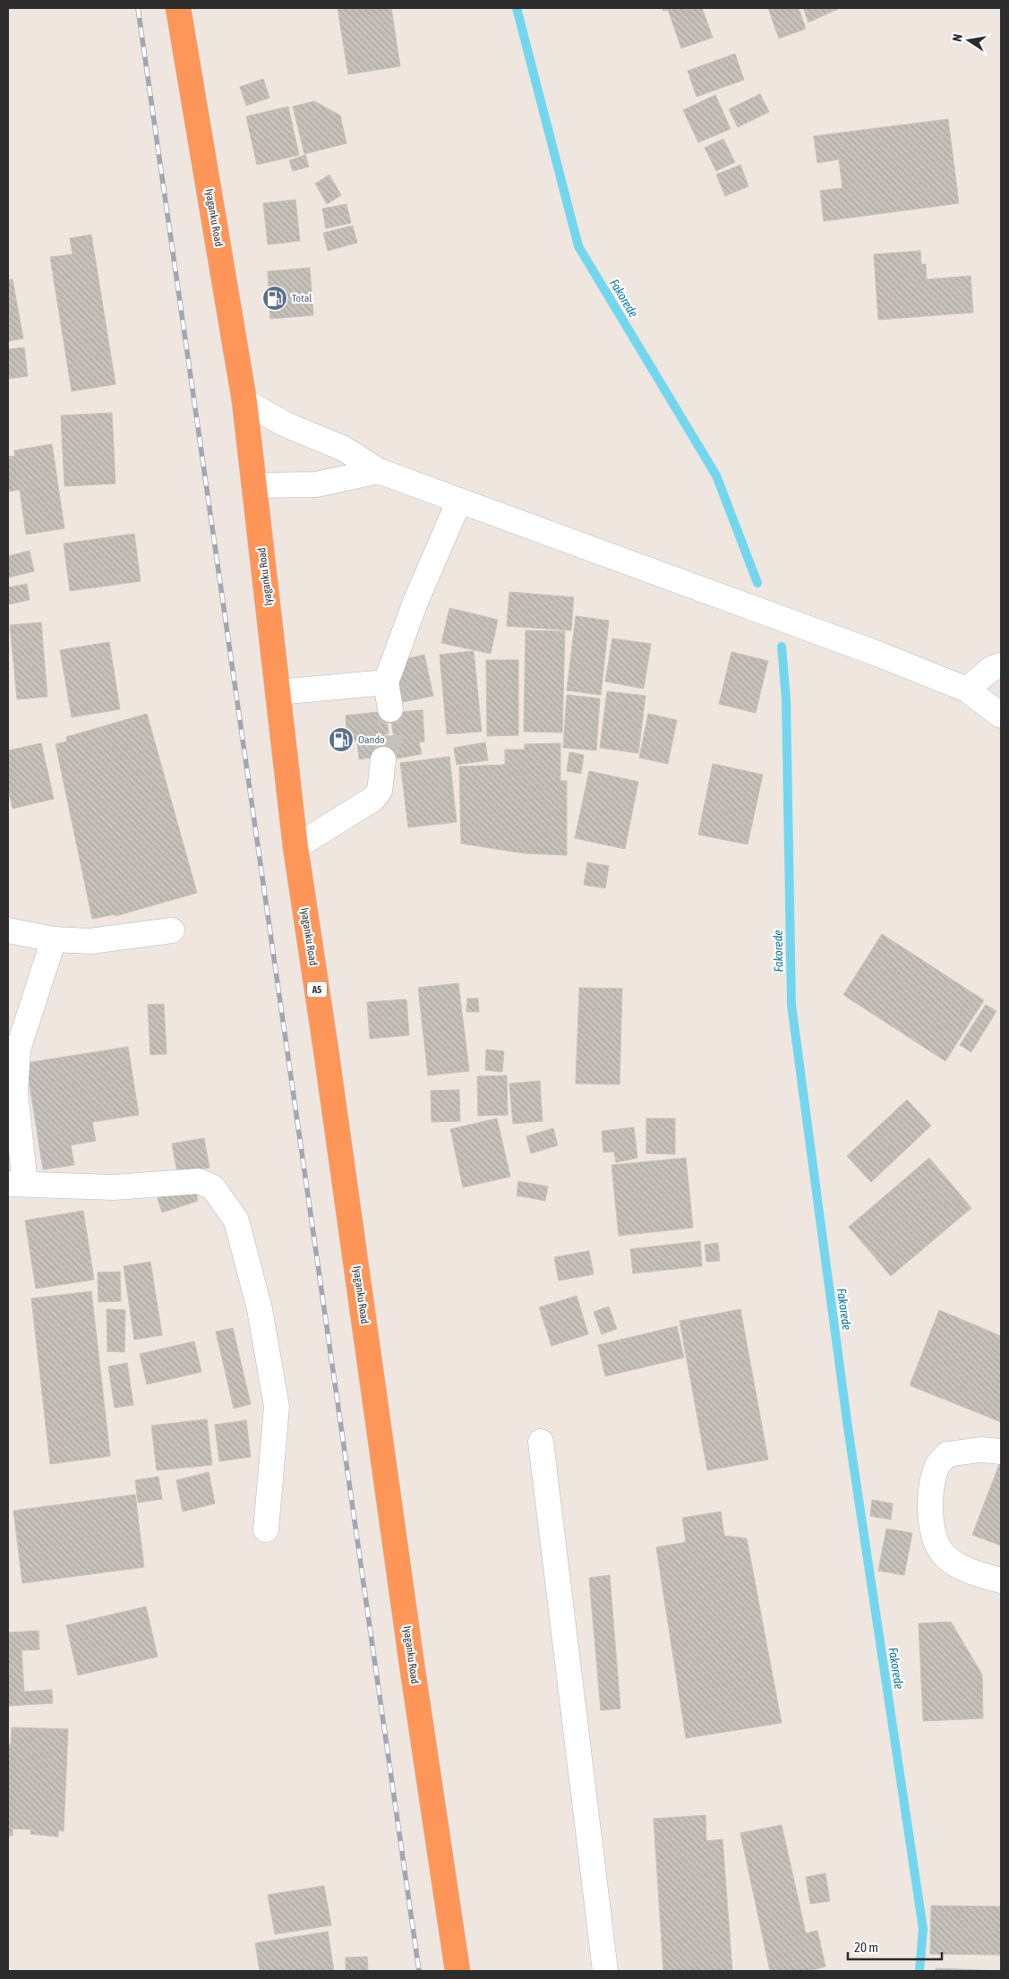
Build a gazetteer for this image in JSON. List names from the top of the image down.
{
  "streets": {
    "highway": ["Iyaganku Road", "A5"]
  },
  "water": ["Fakorede"],
  "places": {
    "fuel station": ["Total", "Oando"]
  },
  "scale_bar": "20 m",
  "north": "left"
}
